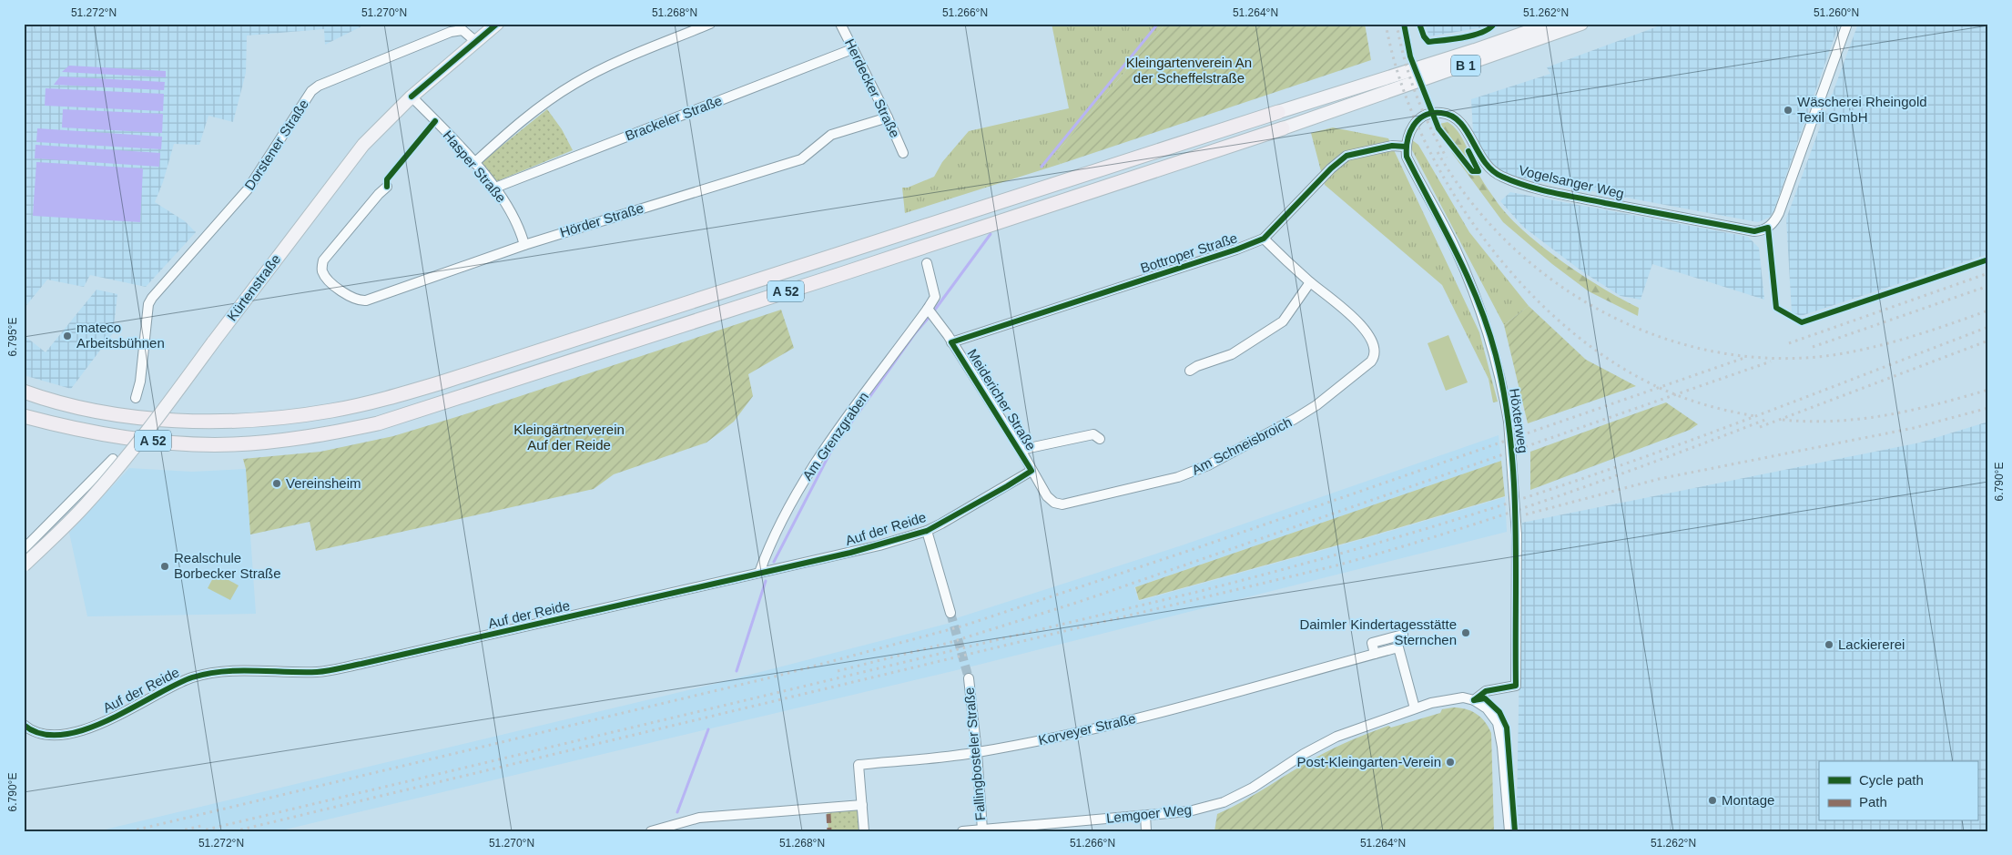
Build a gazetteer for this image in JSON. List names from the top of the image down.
{
  "streets": {
    "highway": ["A 52"],
    "main road": ["B 1", "Kürtenstraße"],
    "street": [
      "Herdecker Straße",
      "Brackeler Straße",
      "Dorstener Straße",
      "Hasper Straße",
      "Vogelsanger Weg",
      "Hörder Straße",
      "Bottroper Straße",
      "Meidericher Straße",
      "Höxterweg",
      "Am Grenzgraben",
      "Am Schneisbroich",
      "Auf der Reide",
      "Korveyer Straße",
      "Fallingbosteler Straße",
      "Lemgoer Weg"
    ]
  },
  "crossings": [
    ["B 1", "A 52"],
    ["Herdecker Straße", "Brackeler Straße"],
    ["Herdecker Straße", "Hörder Straße"],
    ["Brackeler Straße", "Hasper Straße"],
    ["Dorstener Straße", "Kürtenstraße"],
    ["Hasper Straße", "Hörder Straße"],
    ["Hasper Straße", "Kürtenstraße"],
    ["Vogelsanger Weg", "Höxterweg"],
    ["Bottroper Straße", "Meidericher Straße"],
    ["Bottroper Straße", "Höxterweg"],
    ["Meidericher Straße", "Am Grenzgraben"],
    ["Meidericher Straße", "Am Schneisbroich"],
    ["Meidericher Straße", "Auf der Reide"],
    ["Höxterweg", "Lemgoer Weg"],
    ["Am Grenzgraben", "Auf der Reide"],
    ["Am Schneisbroich", "Auf der Reide"],
    ["Korveyer Straße", "Fallingbosteler Straße"],
    ["Fallingbosteler Straße", "Lemgoer Weg"]
  ],
  "parks": ["Kleingartenverein An der Scheffelstraße", "Kleingärtnerverein Auf der Reide"],
  "places": [
    "Wäscherei Rheingold Texil GmbH",
    "mateco Arbeitsbühnen",
    "Vereinsheim",
    "Realschule Borbecker Straße",
    "Daimler Kindertagesstätte Sternchen",
    "Lackiererei",
    "Post-Kleingarten-Verein",
    "Montage"
  ],
  "legend": ["Cycle path", "Path"],
  "coordinates": [
    "51.272°N",
    "51.270°N",
    "51.268°N",
    "51.266°N",
    "51.264°N",
    "51.262°N",
    "51.260°N",
    "6.795°E",
    "6.790°E"
  ]
}
